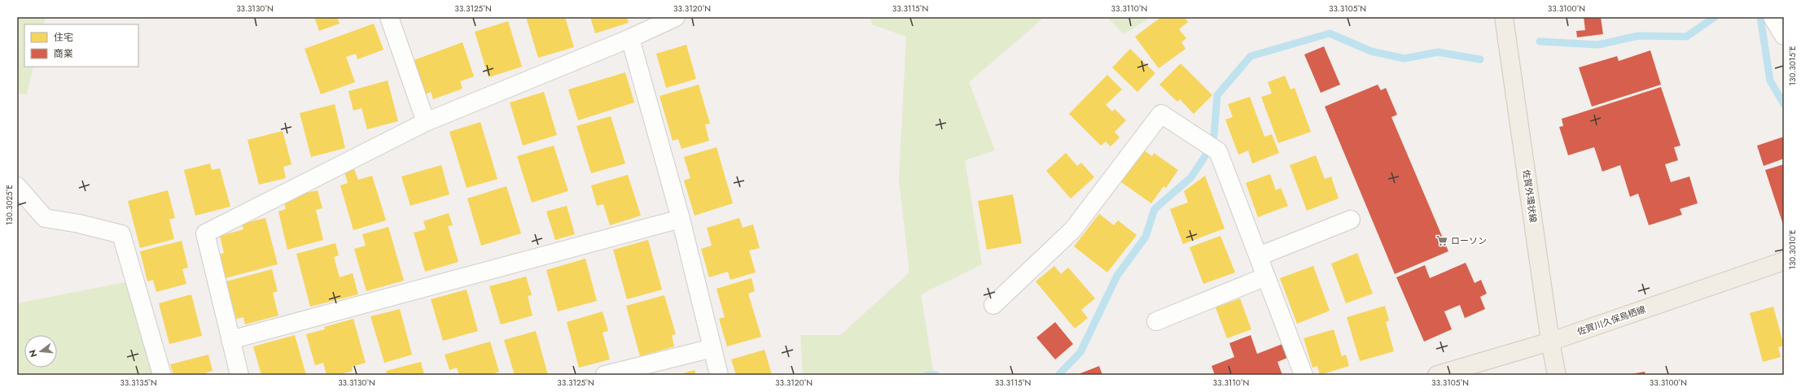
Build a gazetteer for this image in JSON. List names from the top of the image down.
{
  "streets": {
    "main road": ["佐賀外環状線", "佐賀川久保鳥栖線"]
  },
  "crossings": [
    ["佐賀外環状線", "佐賀川久保鳥栖線"]
  ],
  "places": {
    "supermarket": ["ローソン"]
  },
  "legend": ["住宅", "商業"],
  "north": "left",
  "coordinates": [
    "33.3130°N",
    "33.3125°N",
    "33.3120°N",
    "33.3115°N",
    "33.3110°N",
    "33.3105°N",
    "33.3100°N",
    "130.3015°E",
    "130.3025°E",
    "130.3010°E",
    "33.3135°N"
  ]
}
